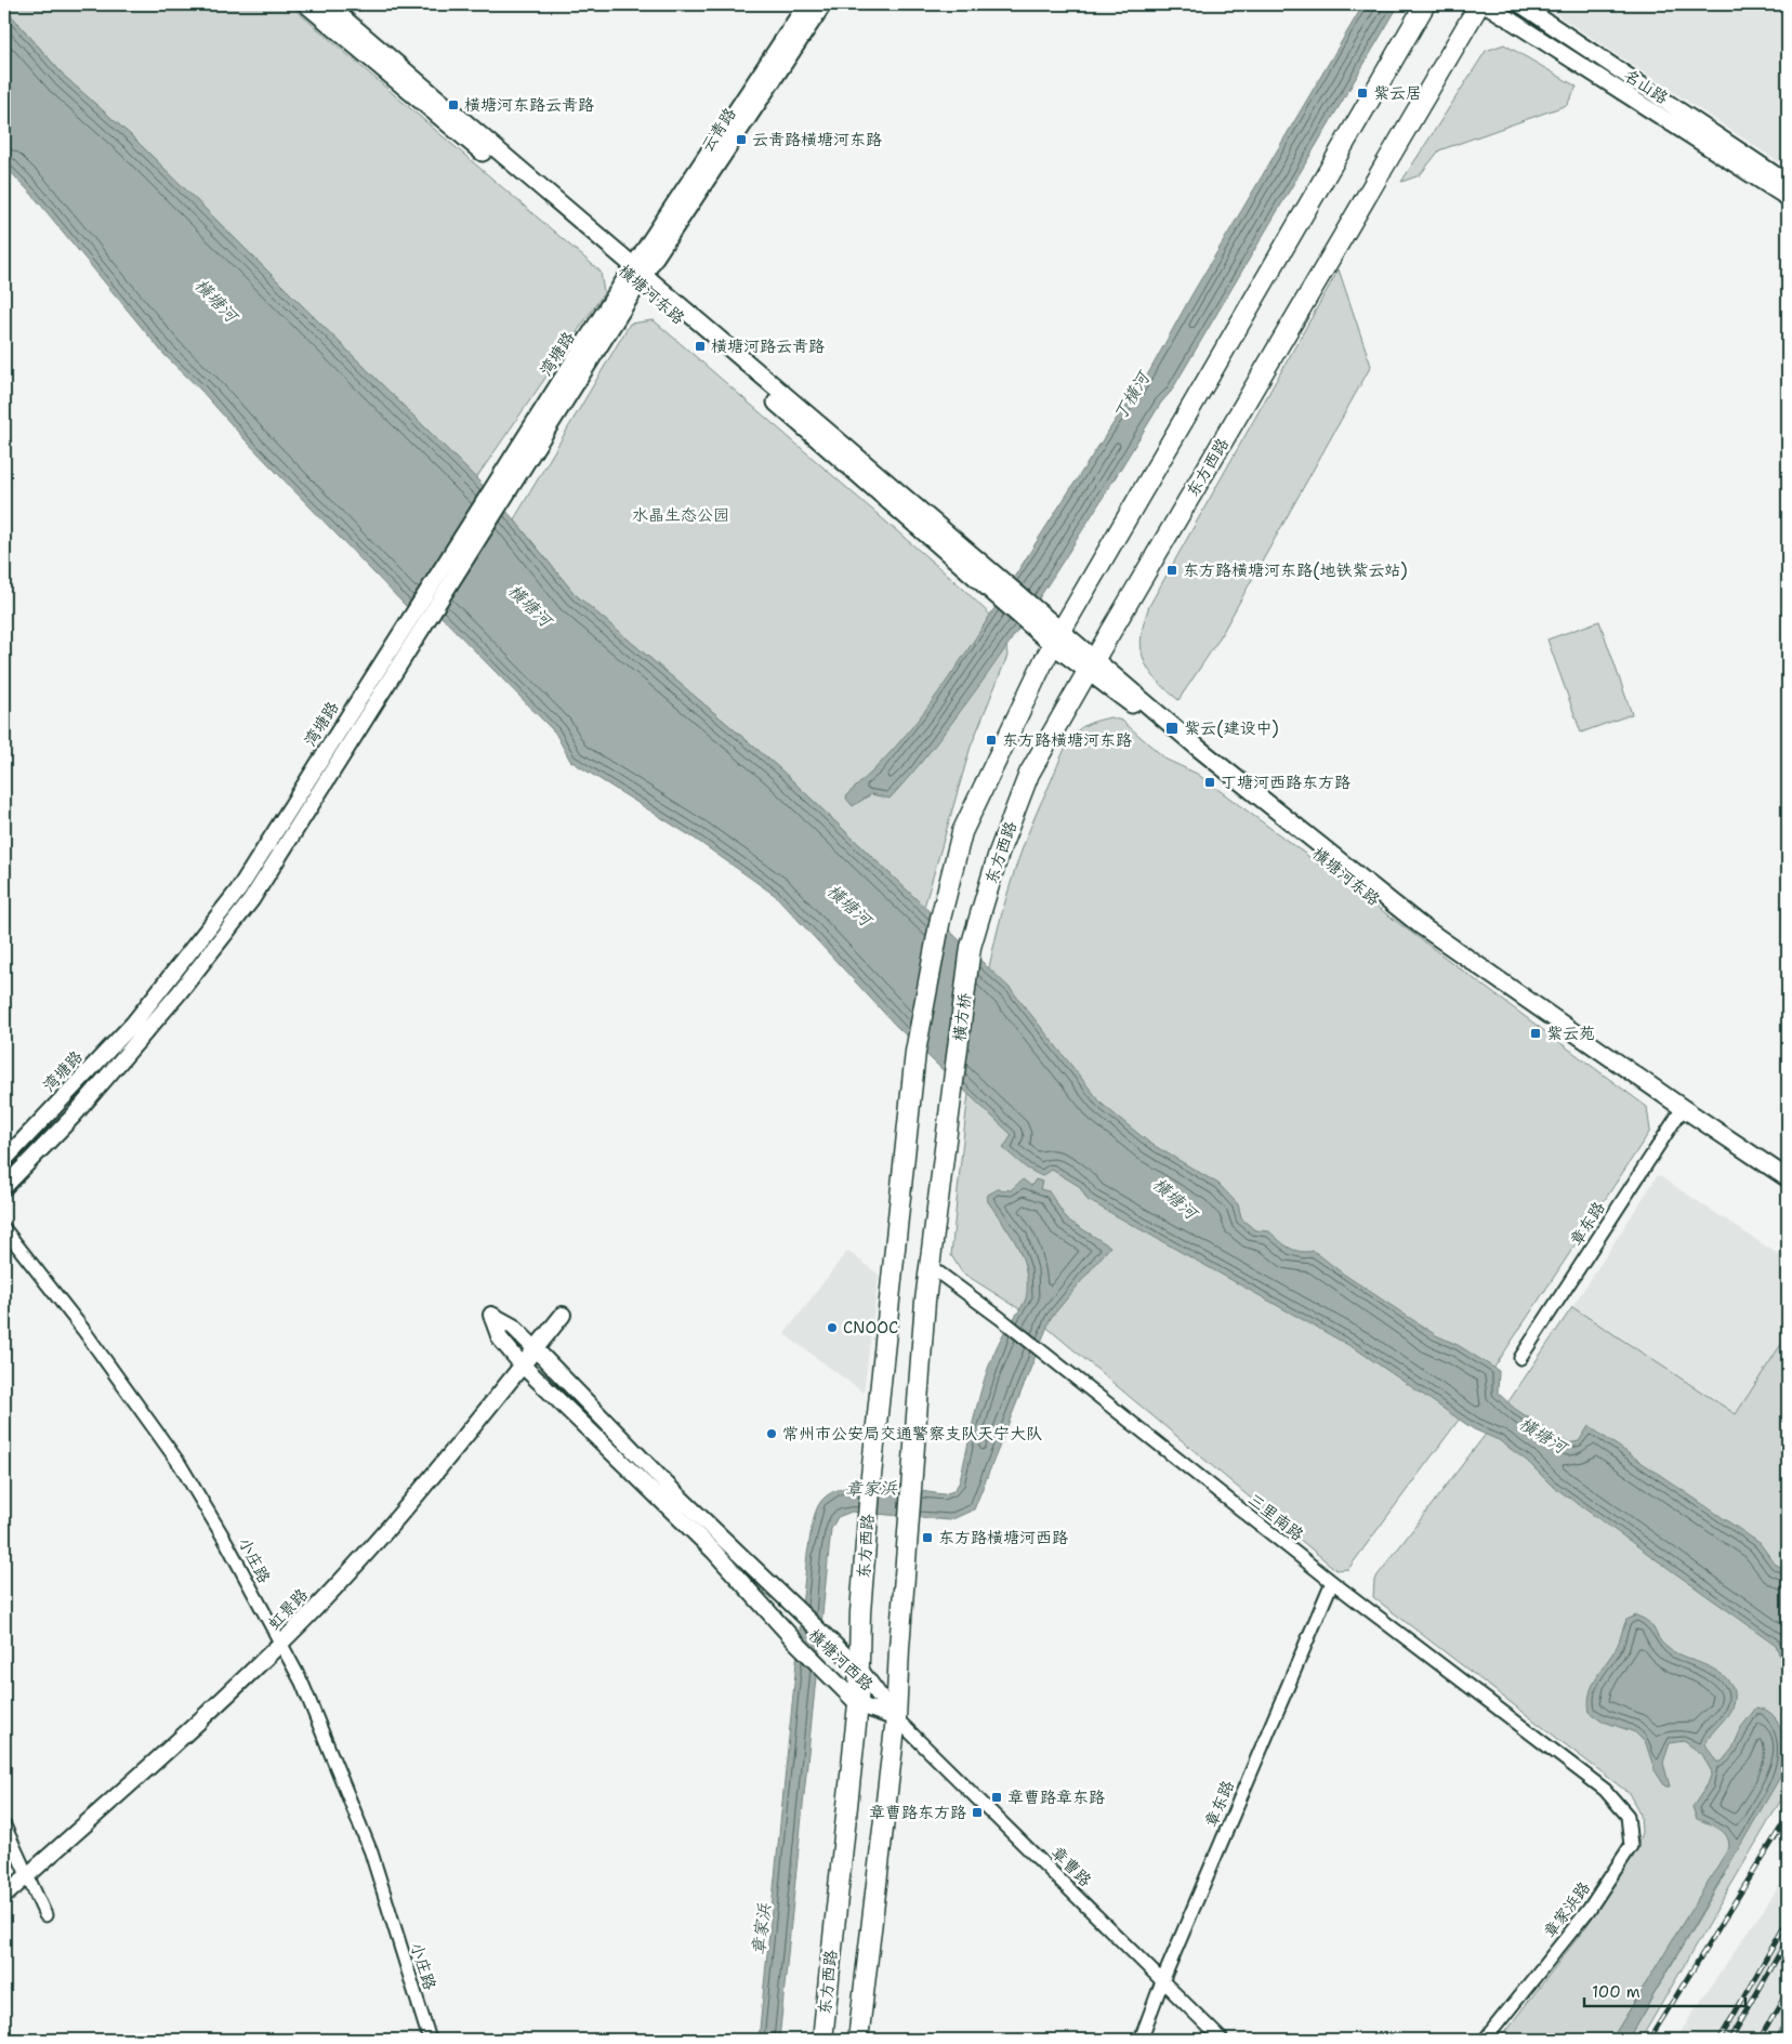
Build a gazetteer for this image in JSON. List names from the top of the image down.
{
  "streets": {
    "main road": ["横塘河东路", "东方西路", "横方桥"],
    "street": [
      "名山路",
      "云青路",
      "湾塘路",
      "章东路",
      "三里南路",
      "小庄路",
      "虹景路",
      "横塘河西路",
      "章曹路",
      "章家浜路"
    ]
  },
  "crossings": [
    ["云青路", "横塘河东路"],
    ["云青路", "湾塘路"],
    ["横塘河东路", "湾塘路"],
    ["横塘河东路", "东方西路"],
    ["横塘河东路", "章东路"],
    ["东方西路", "横方桥"],
    ["东方西路", "横塘河西路"],
    ["横方桥", "三里南路"],
    ["章东路", "三里南路"],
    ["章东路", "章曹路"],
    ["三里南路", "章家浜路"],
    ["小庄路", "虹景路"],
    ["虹景路", "横塘河西路"],
    ["横塘河西路", "章曹路"]
  ],
  "water": ["横塘河", "丁横河", "章家浜"],
  "parks": ["水晶生态公园"],
  "places": {
    "transit": [
      "紫云居",
      "横塘河东路云青路",
      "云青路横塘河东路",
      "横塘河路云青路",
      "东方路横塘河东路(地铁紫云站)",
      "紫云(建设中)",
      "东方路横塘河东路",
      "丁塘河西路东方路",
      "紫云苑",
      "东方路横塘河西路",
      "章曹路章东路",
      "章曹路东方路"
    ],
    "other": ["CNOOC", "常州市公安局交通警察支队天宁大队"]
  },
  "scale_bar": "100 m"
}
